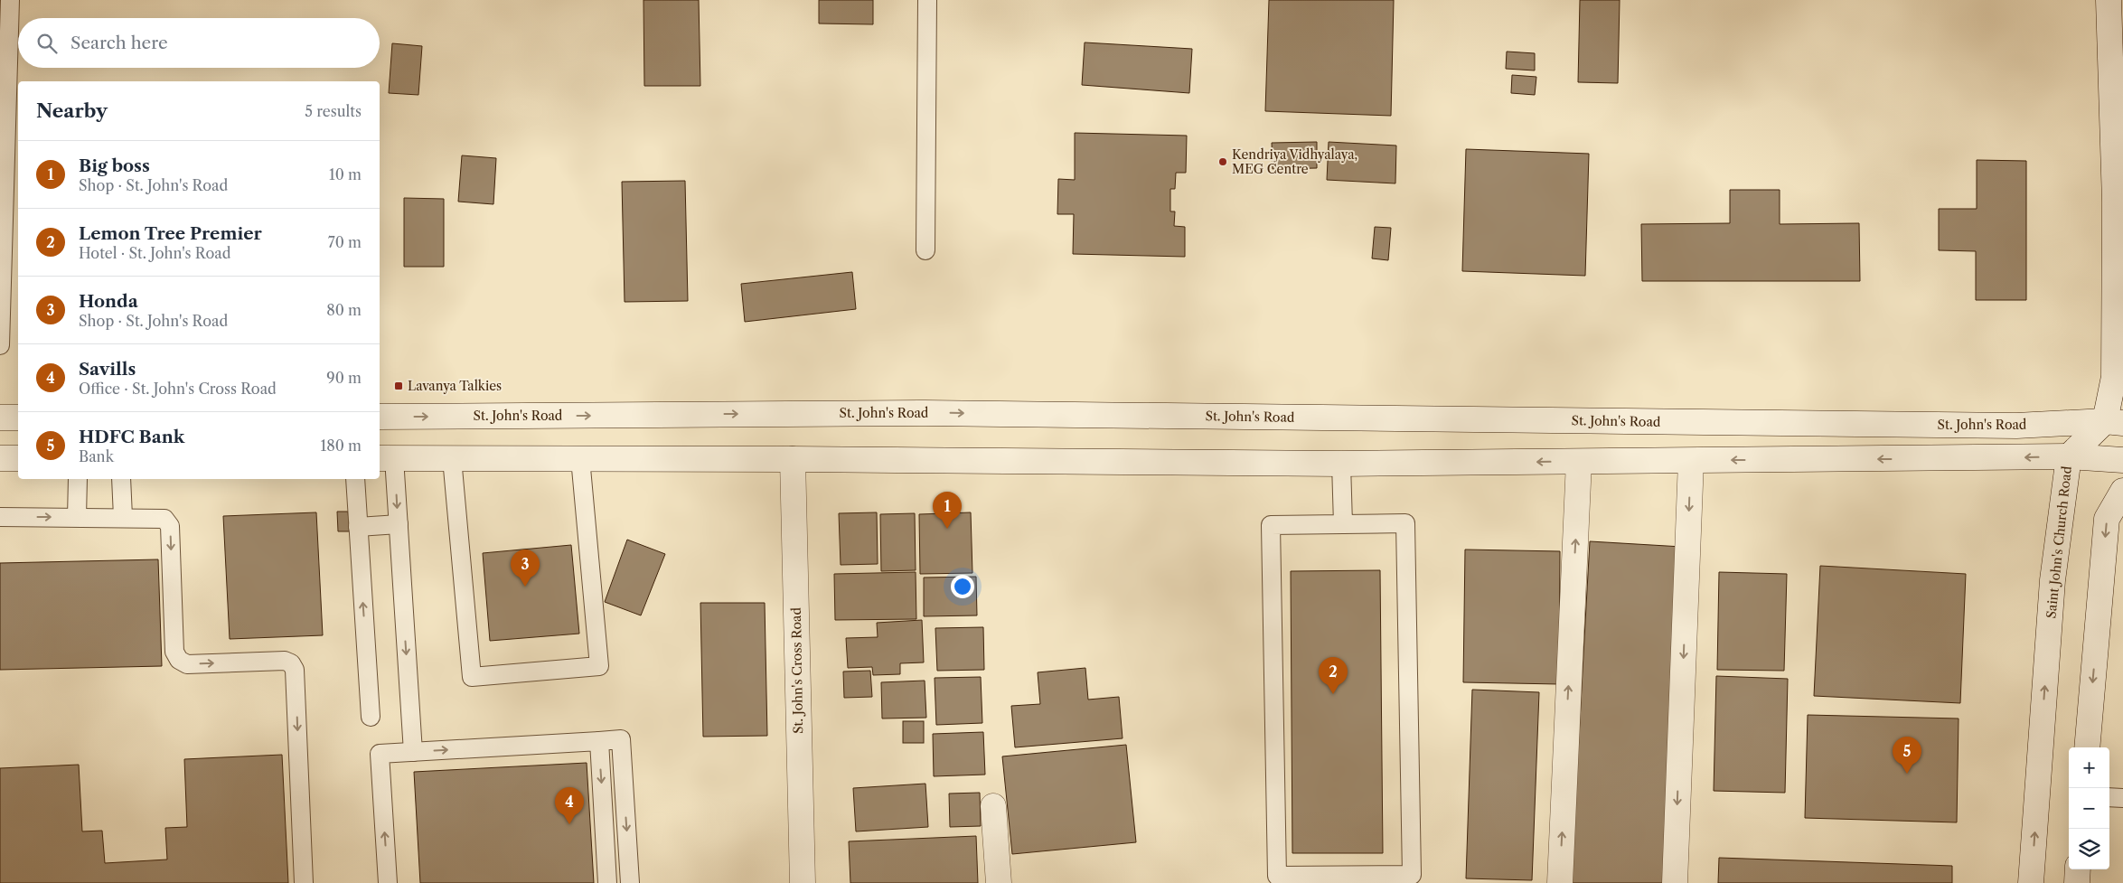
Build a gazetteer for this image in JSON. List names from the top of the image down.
{
  "streets": {
    "main road": ["St. John's Road", "Saint John's Church Road", "St. John's Cross Road"]
  },
  "crossings": [
    ["St. John's Road", "Saint John's Church Road"]
  ],
  "places": {
    "other": ["Kendriya Vidhyalaya, MEG Centre"],
    "transit": ["Lavanya Talkies"]
  },
  "page": {
    "search": "Search here",
    "heading": ["Nearby", "5 results"],
    "list": [
      {
        "mark": "1",
        "name": "Big boss",
        "note": "Shop · St. John's Road",
        "value": "10 m"
      },
      {
        "mark": "2",
        "name": "Lemon Tree Premier",
        "note": "Hotel · St. John's Road",
        "value": "70 m"
      },
      {
        "mark": "3",
        "name": "Honda",
        "note": "Shop · St. John's Road",
        "value": "80 m"
      },
      {
        "mark": "4",
        "name": "Savills",
        "note": "Office · St. John's Cross Road",
        "value": "90 m"
      },
      {
        "mark": "5",
        "name": "HDFC Bank",
        "note": "Bank",
        "value": "180 m"
      }
    ],
    "pins": [
      "1",
      "3",
      "2",
      "5",
      "4"
    ],
    "map_buttons": ["+", "−"]
  }
}
